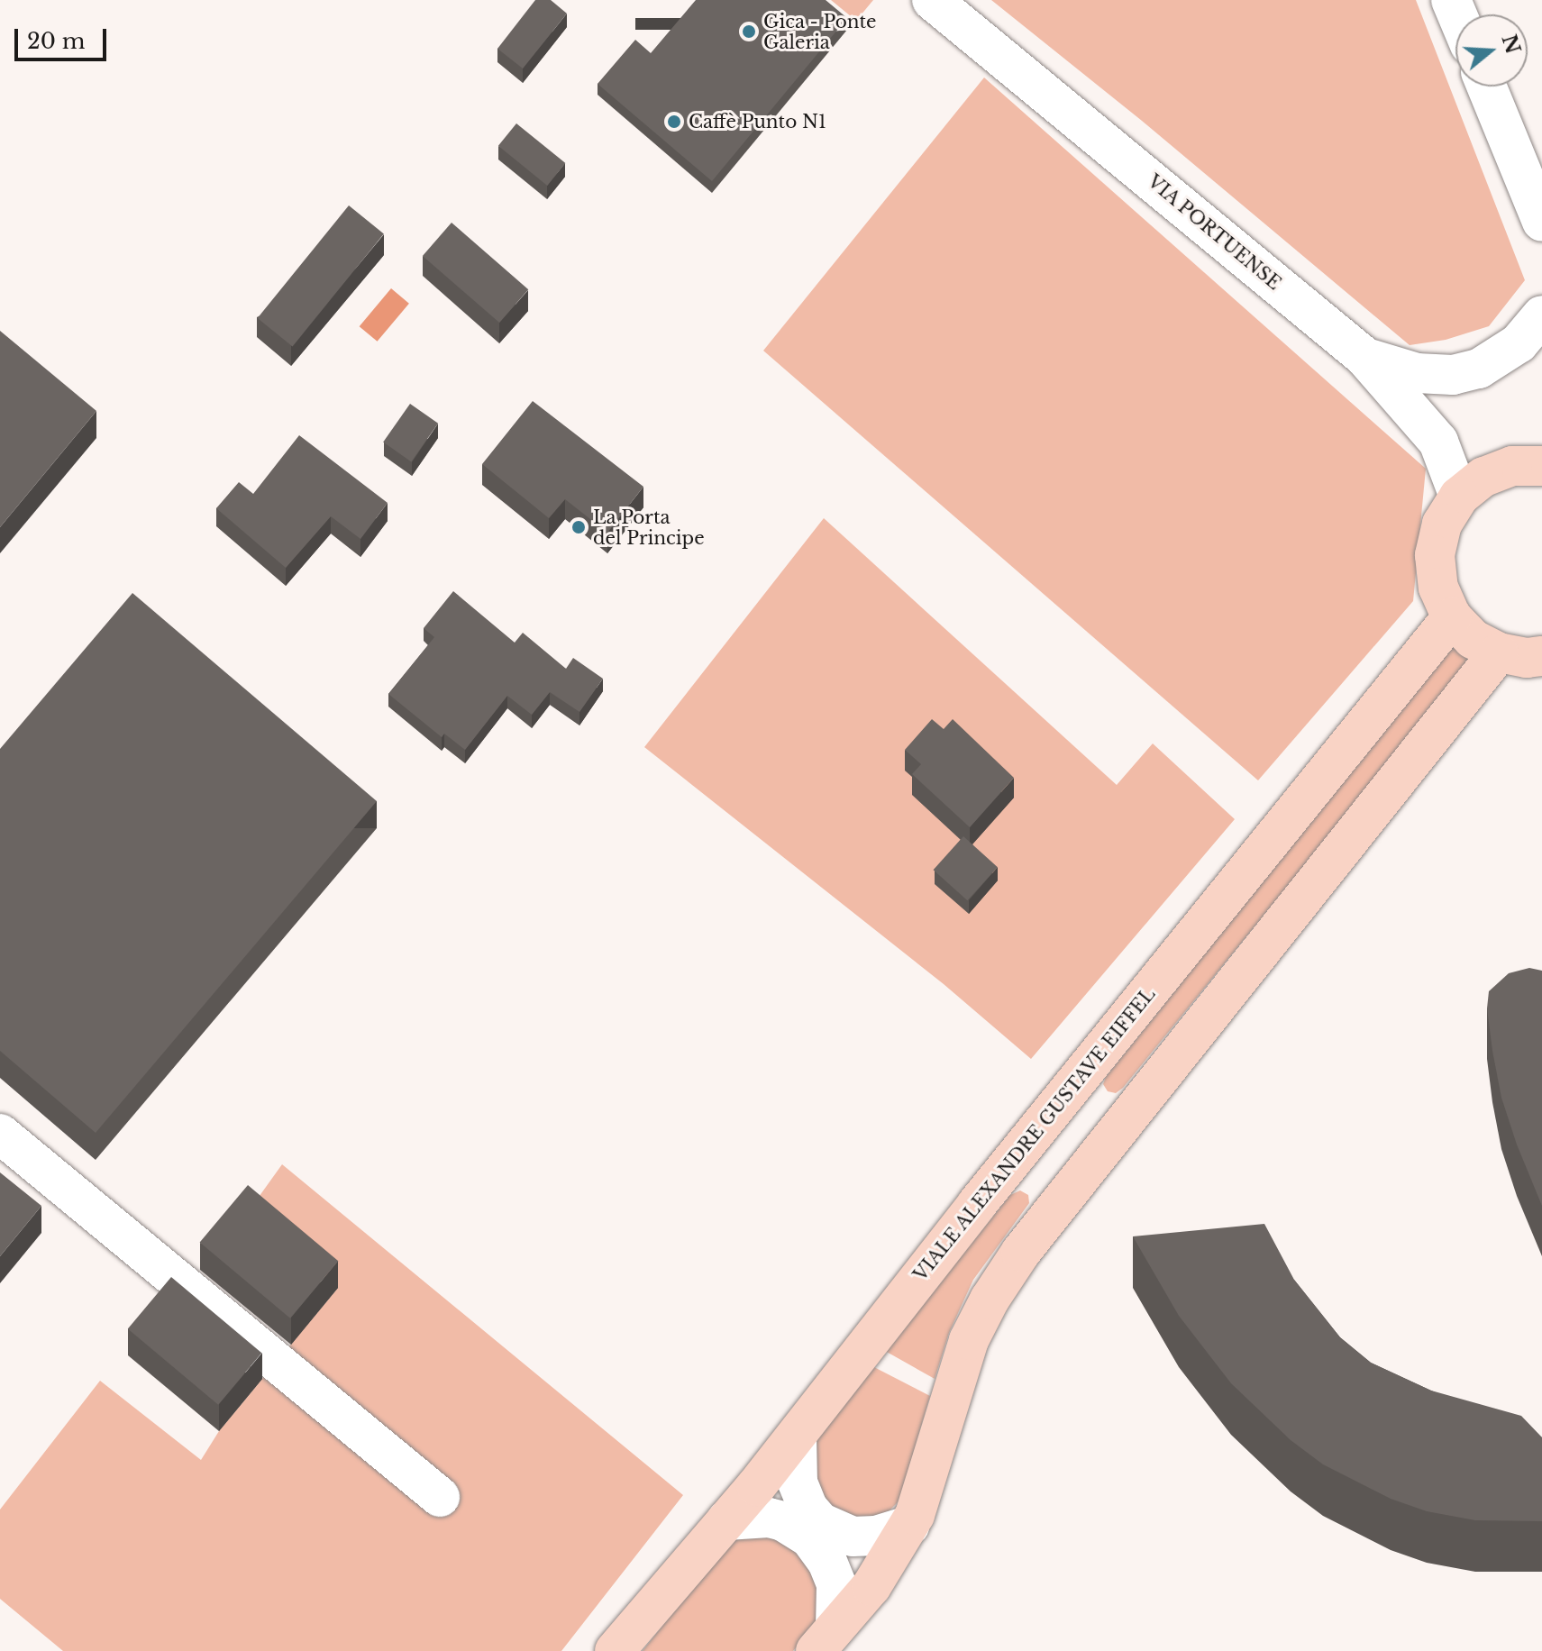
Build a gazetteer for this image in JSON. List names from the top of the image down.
{
  "streets": {
    "main road": ["VIALE ALEXANDRE GUSTAVE EIFFEL"],
    "street": ["VIA PORTUENSE"]
  },
  "places": ["Gica - Ponte Galeria", "Caffè Punto N1", "La Porta del Principe"],
  "scale_bar": "20 m",
  "north": "right"
}
